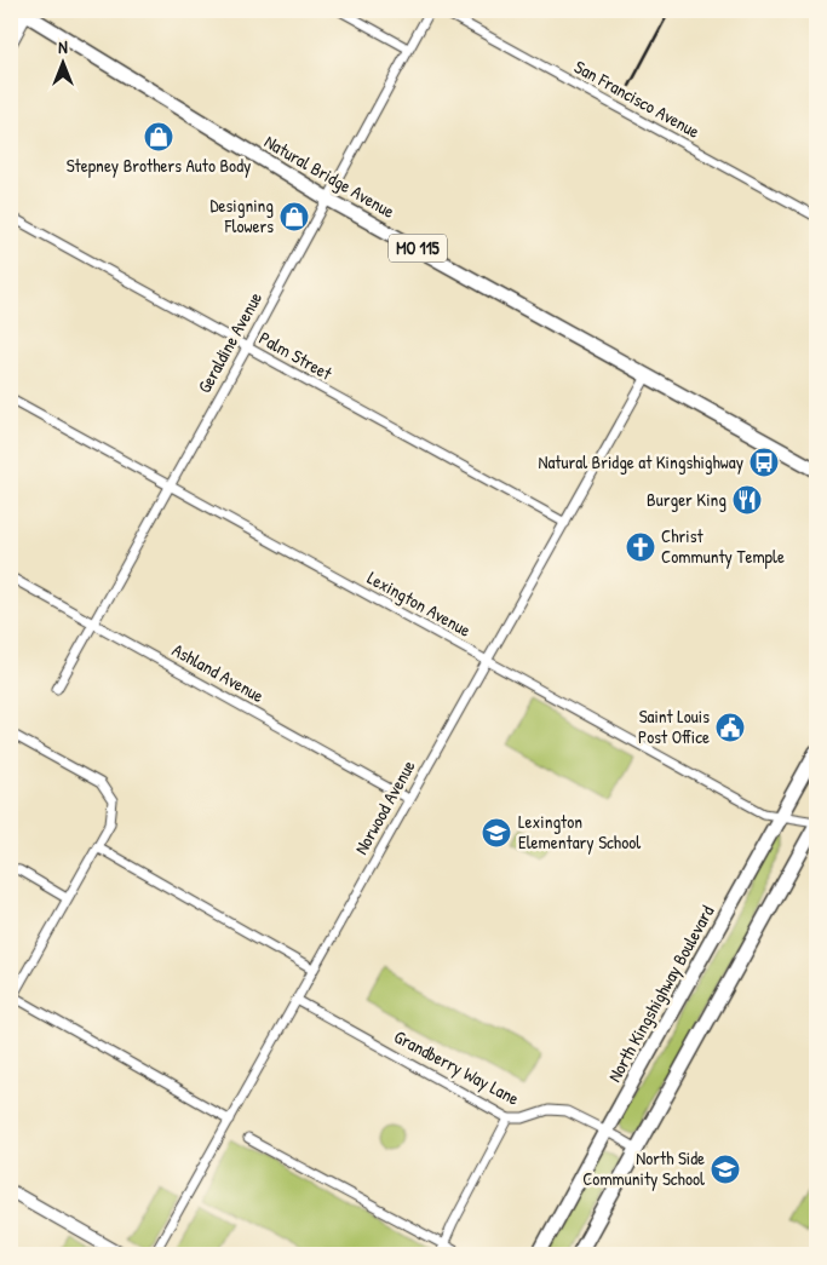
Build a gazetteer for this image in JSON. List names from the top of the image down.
{
  "streets": {
    "main road": ["Natural Bridge Avenue", "MO 115", "North Kingshighway Boulevard"],
    "street": [
      "San Francisco Avenue",
      "Geraldine Avenue",
      "Palm Street",
      "Lexington Avenue",
      "Ashland Avenue",
      "Norwood Avenue",
      "Grandberry Way Lane"
    ]
  },
  "crossings": [
    ["Natural Bridge Avenue", "Geraldine Avenue"],
    ["Natural Bridge Avenue", "Norwood Avenue"],
    ["Geraldine Avenue", "Palm Street"],
    ["Geraldine Avenue", "Lexington Avenue"],
    ["Geraldine Avenue", "Ashland Avenue"],
    ["Palm Street", "Norwood Avenue"],
    ["Lexington Avenue", "Norwood Avenue"],
    ["Lexington Avenue", "North Kingshighway Boulevard"],
    ["Ashland Avenue", "Norwood Avenue"],
    ["Norwood Avenue", "Grandberry Way Lane"],
    ["North Kingshighway Boulevard", "Grandberry Way Lane"]
  ],
  "places": {
    "shop": ["Stepney Brothers Auto Body", "Designing Flowers"],
    "bus stop": ["Natural Bridge at Kingshighway"],
    "restaurant": ["Burger King"],
    "church": ["Christ Communty Temple"],
    "public building": ["Saint Louis Post Office"],
    "school or university": ["Lexington Elementary School", "North Side Community School"]
  },
  "north": "top"
}
